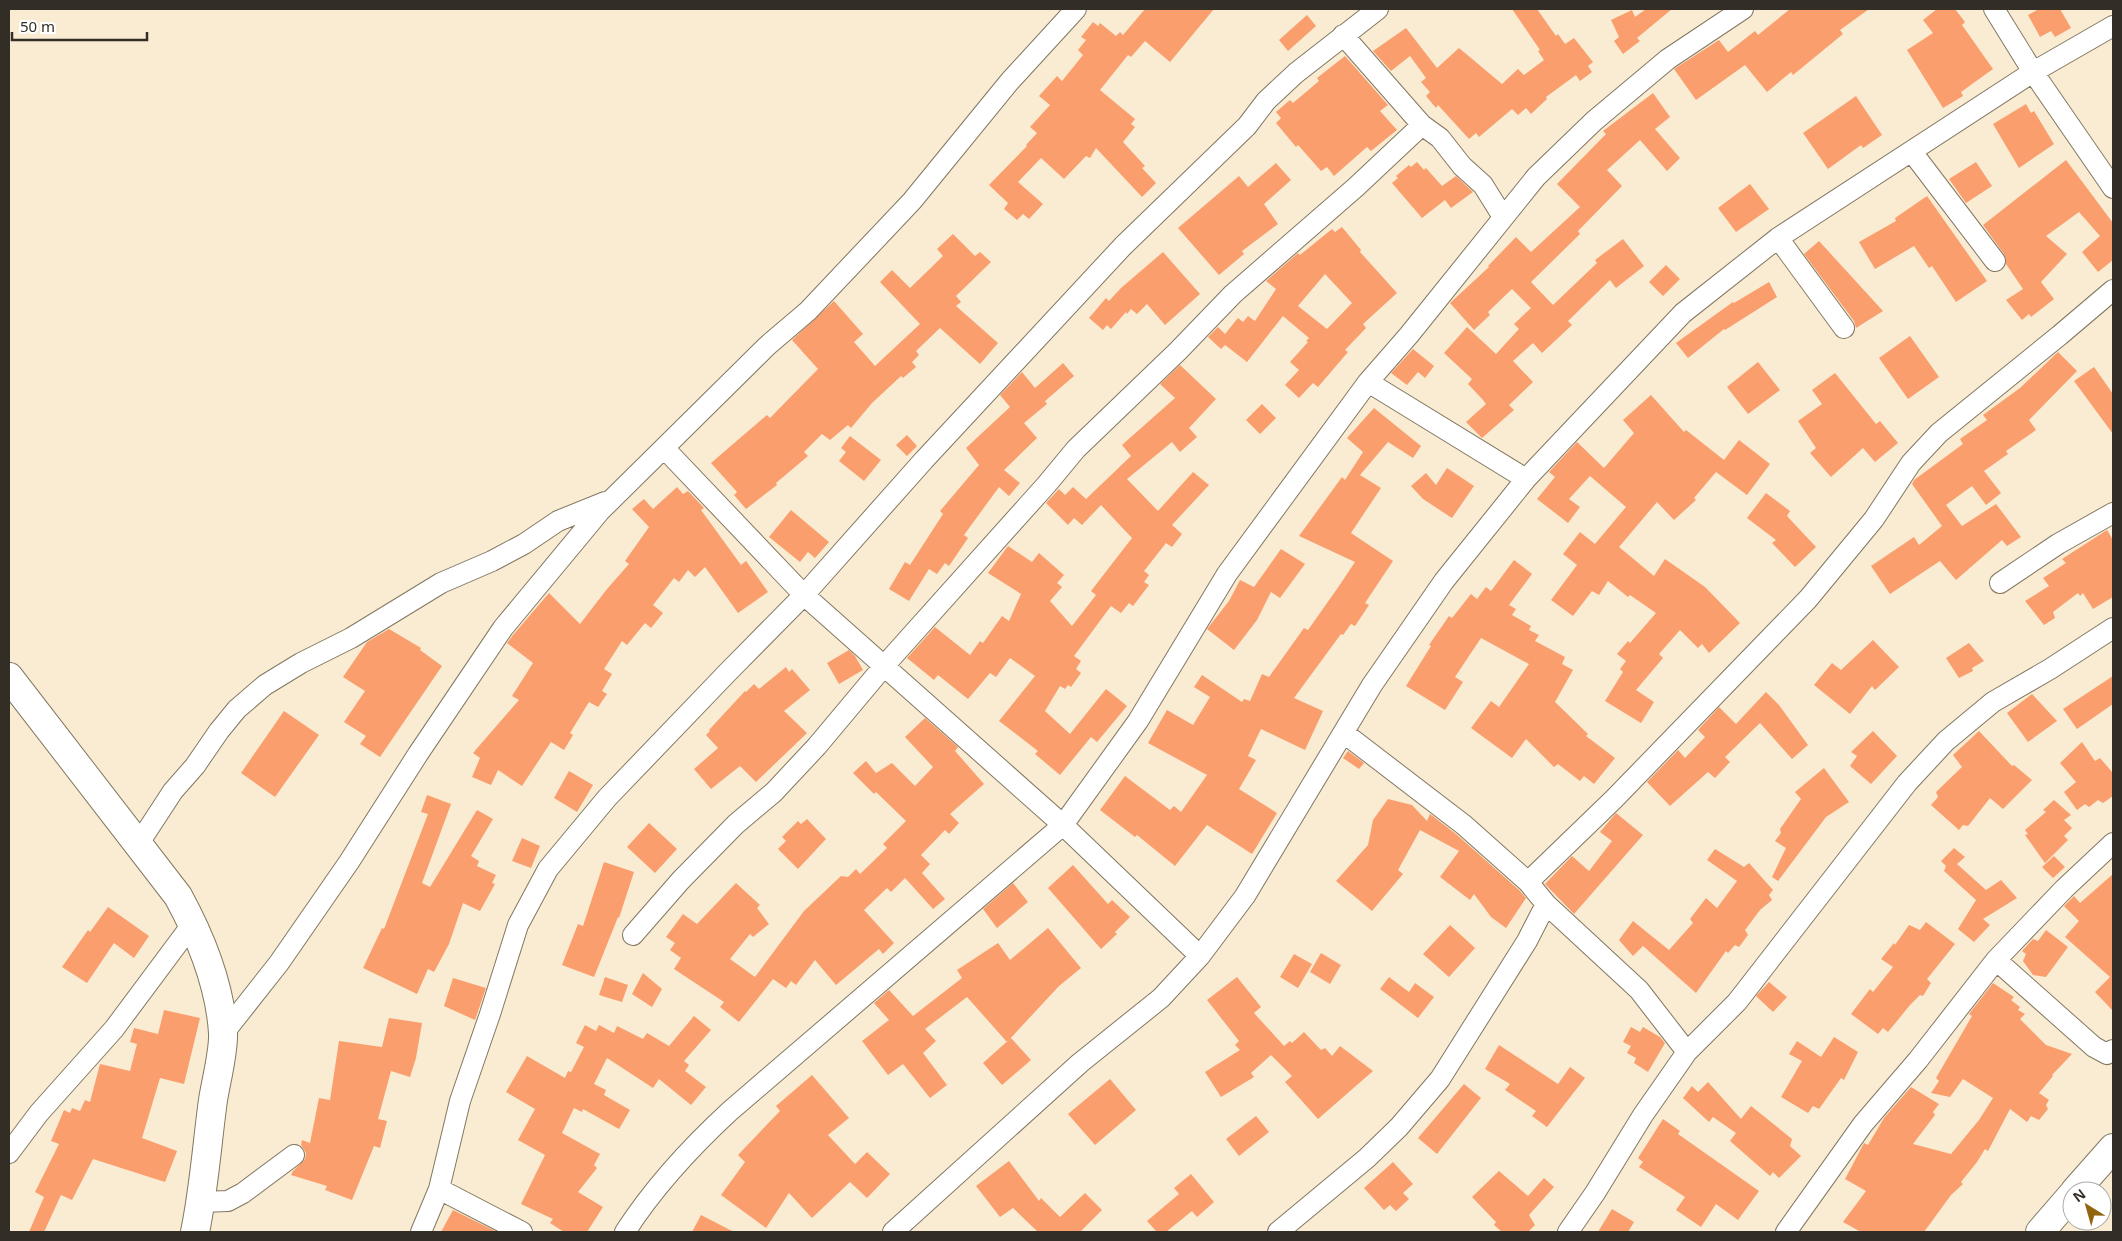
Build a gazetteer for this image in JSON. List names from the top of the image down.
{
  "scale_bar": "50 m",
  "north": "top left"
}
